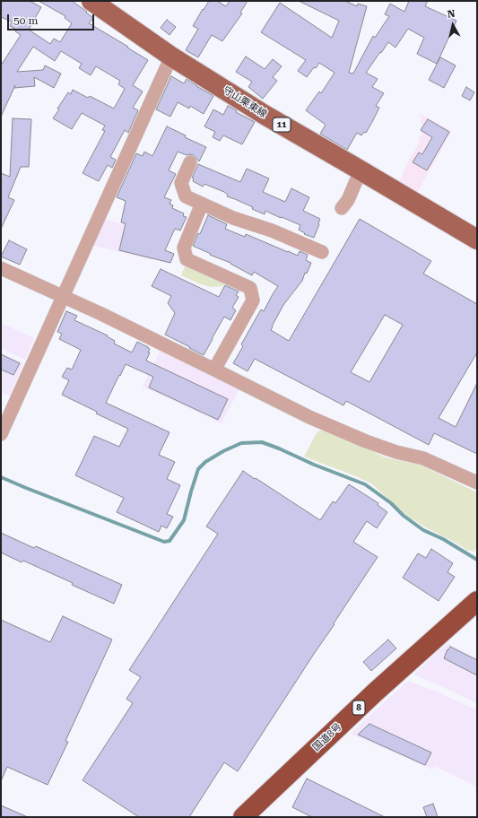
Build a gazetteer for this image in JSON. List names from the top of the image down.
{
  "streets": {
    "highway": ["8", "国道8号"],
    "main road": ["守山栗東線", "11"]
  },
  "scale_bar": "50 m",
  "north": "top"
}
